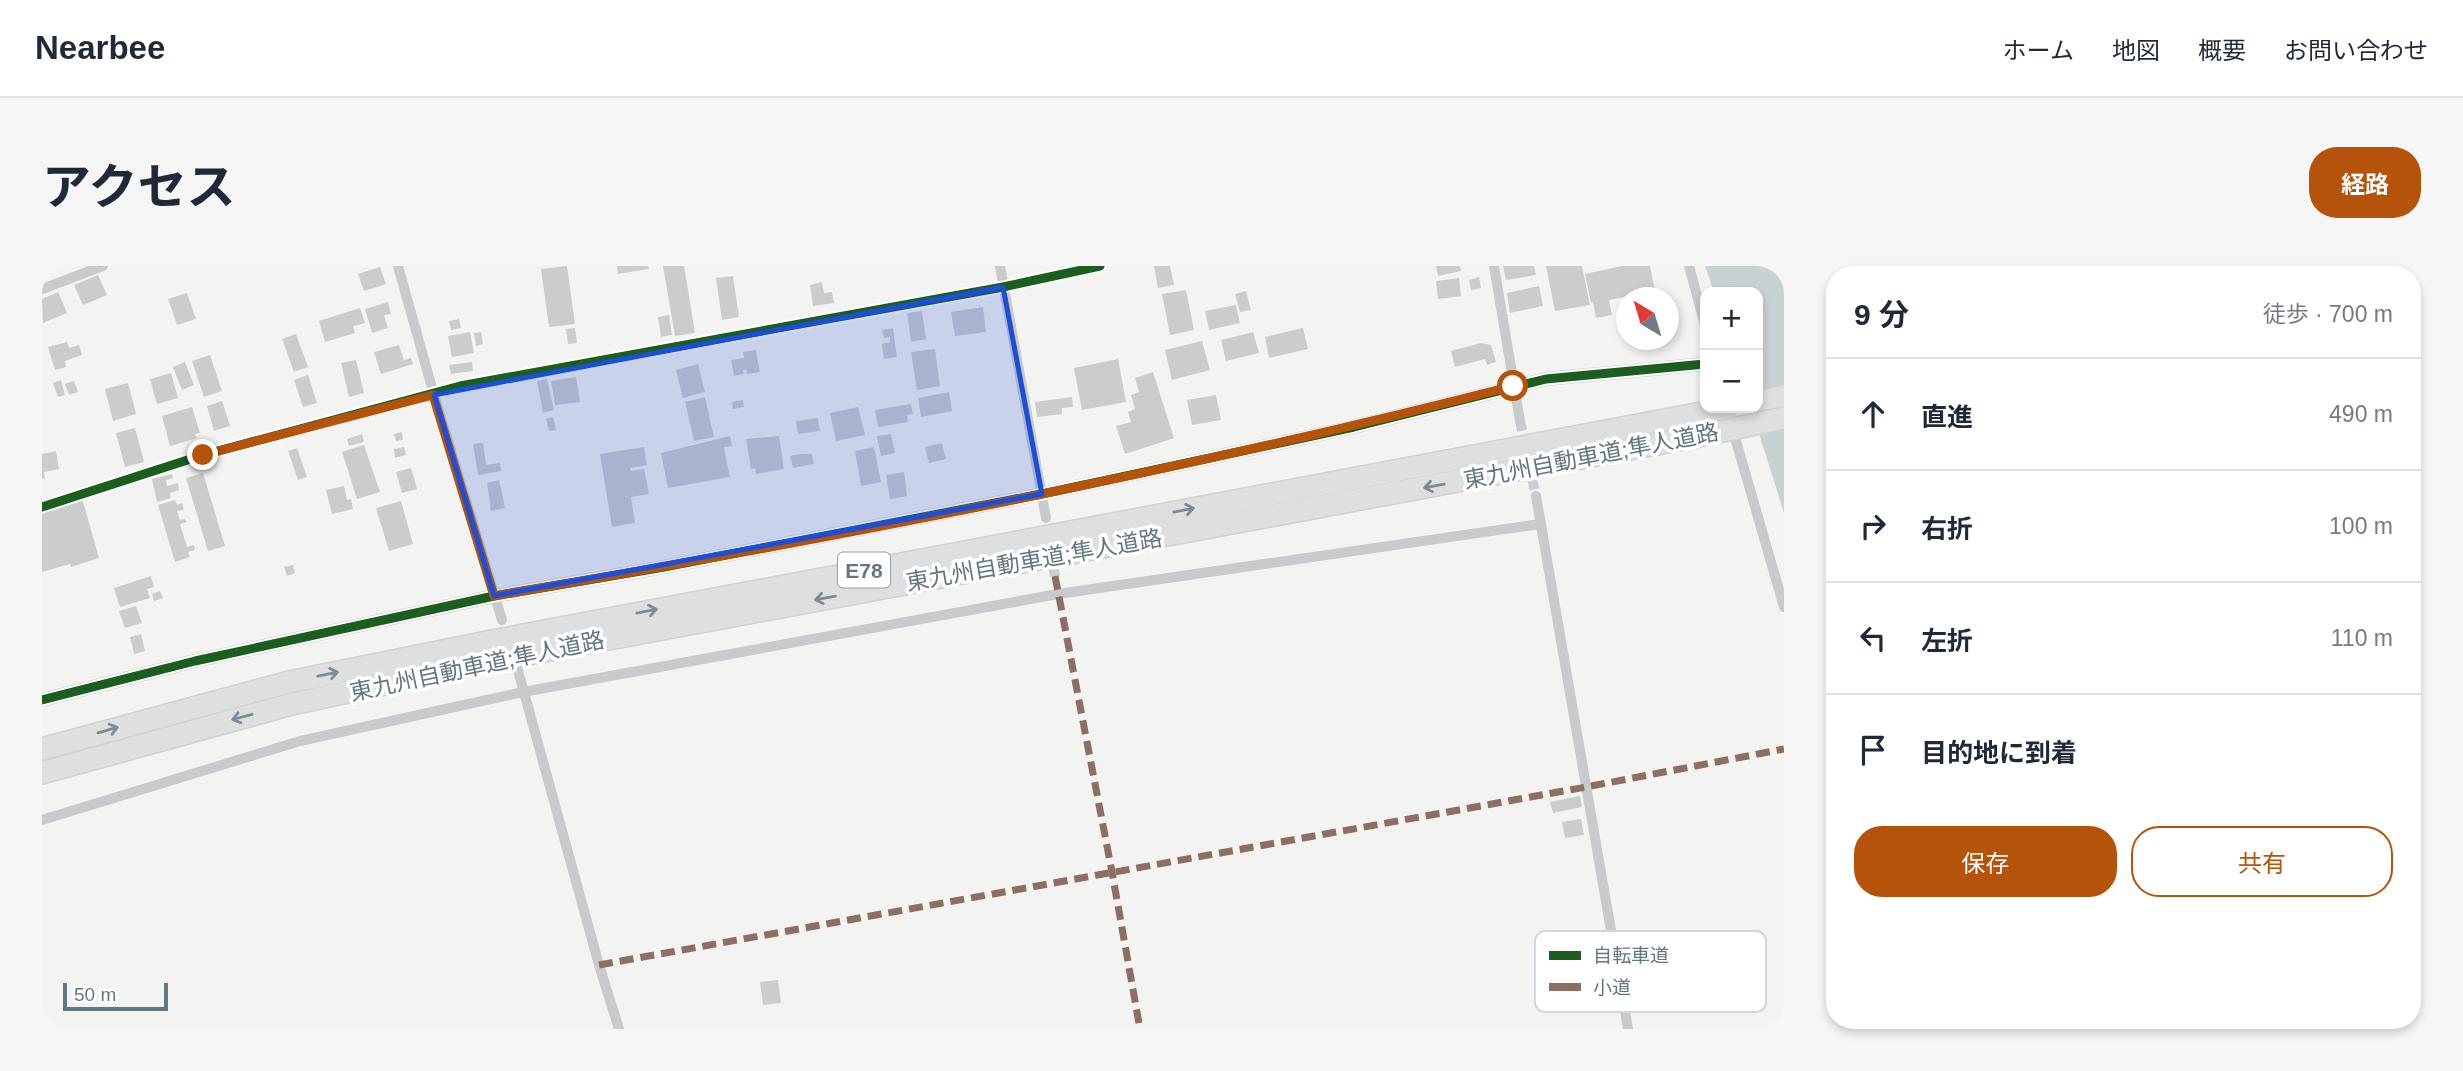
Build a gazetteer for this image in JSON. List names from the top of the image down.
{
  "streets": {
    "highway": ["東九州自動車道;隼人道路", "E78"]
  },
  "legend": ["自転車道", "小道"],
  "scale_bar": "50 m",
  "north": "top left",
  "page": {
    "header": "Nearbee",
    "nav": [
      "ホーム",
      "地図",
      "概要",
      "お問い合わせ"
    ],
    "title": "アクセス",
    "buttons": [
      "経路",
      ["保存", "共有"]
    ],
    "heading": ["9 分", "徒歩 · 700 m"],
    "map_buttons": ["+", "−"],
    "list": [
      ["直進", "490 m"],
      ["右折", "100 m"],
      ["左折", "110 m"],
      "目的地に到着"
    ],
    "scale": "50 m"
  }
}
